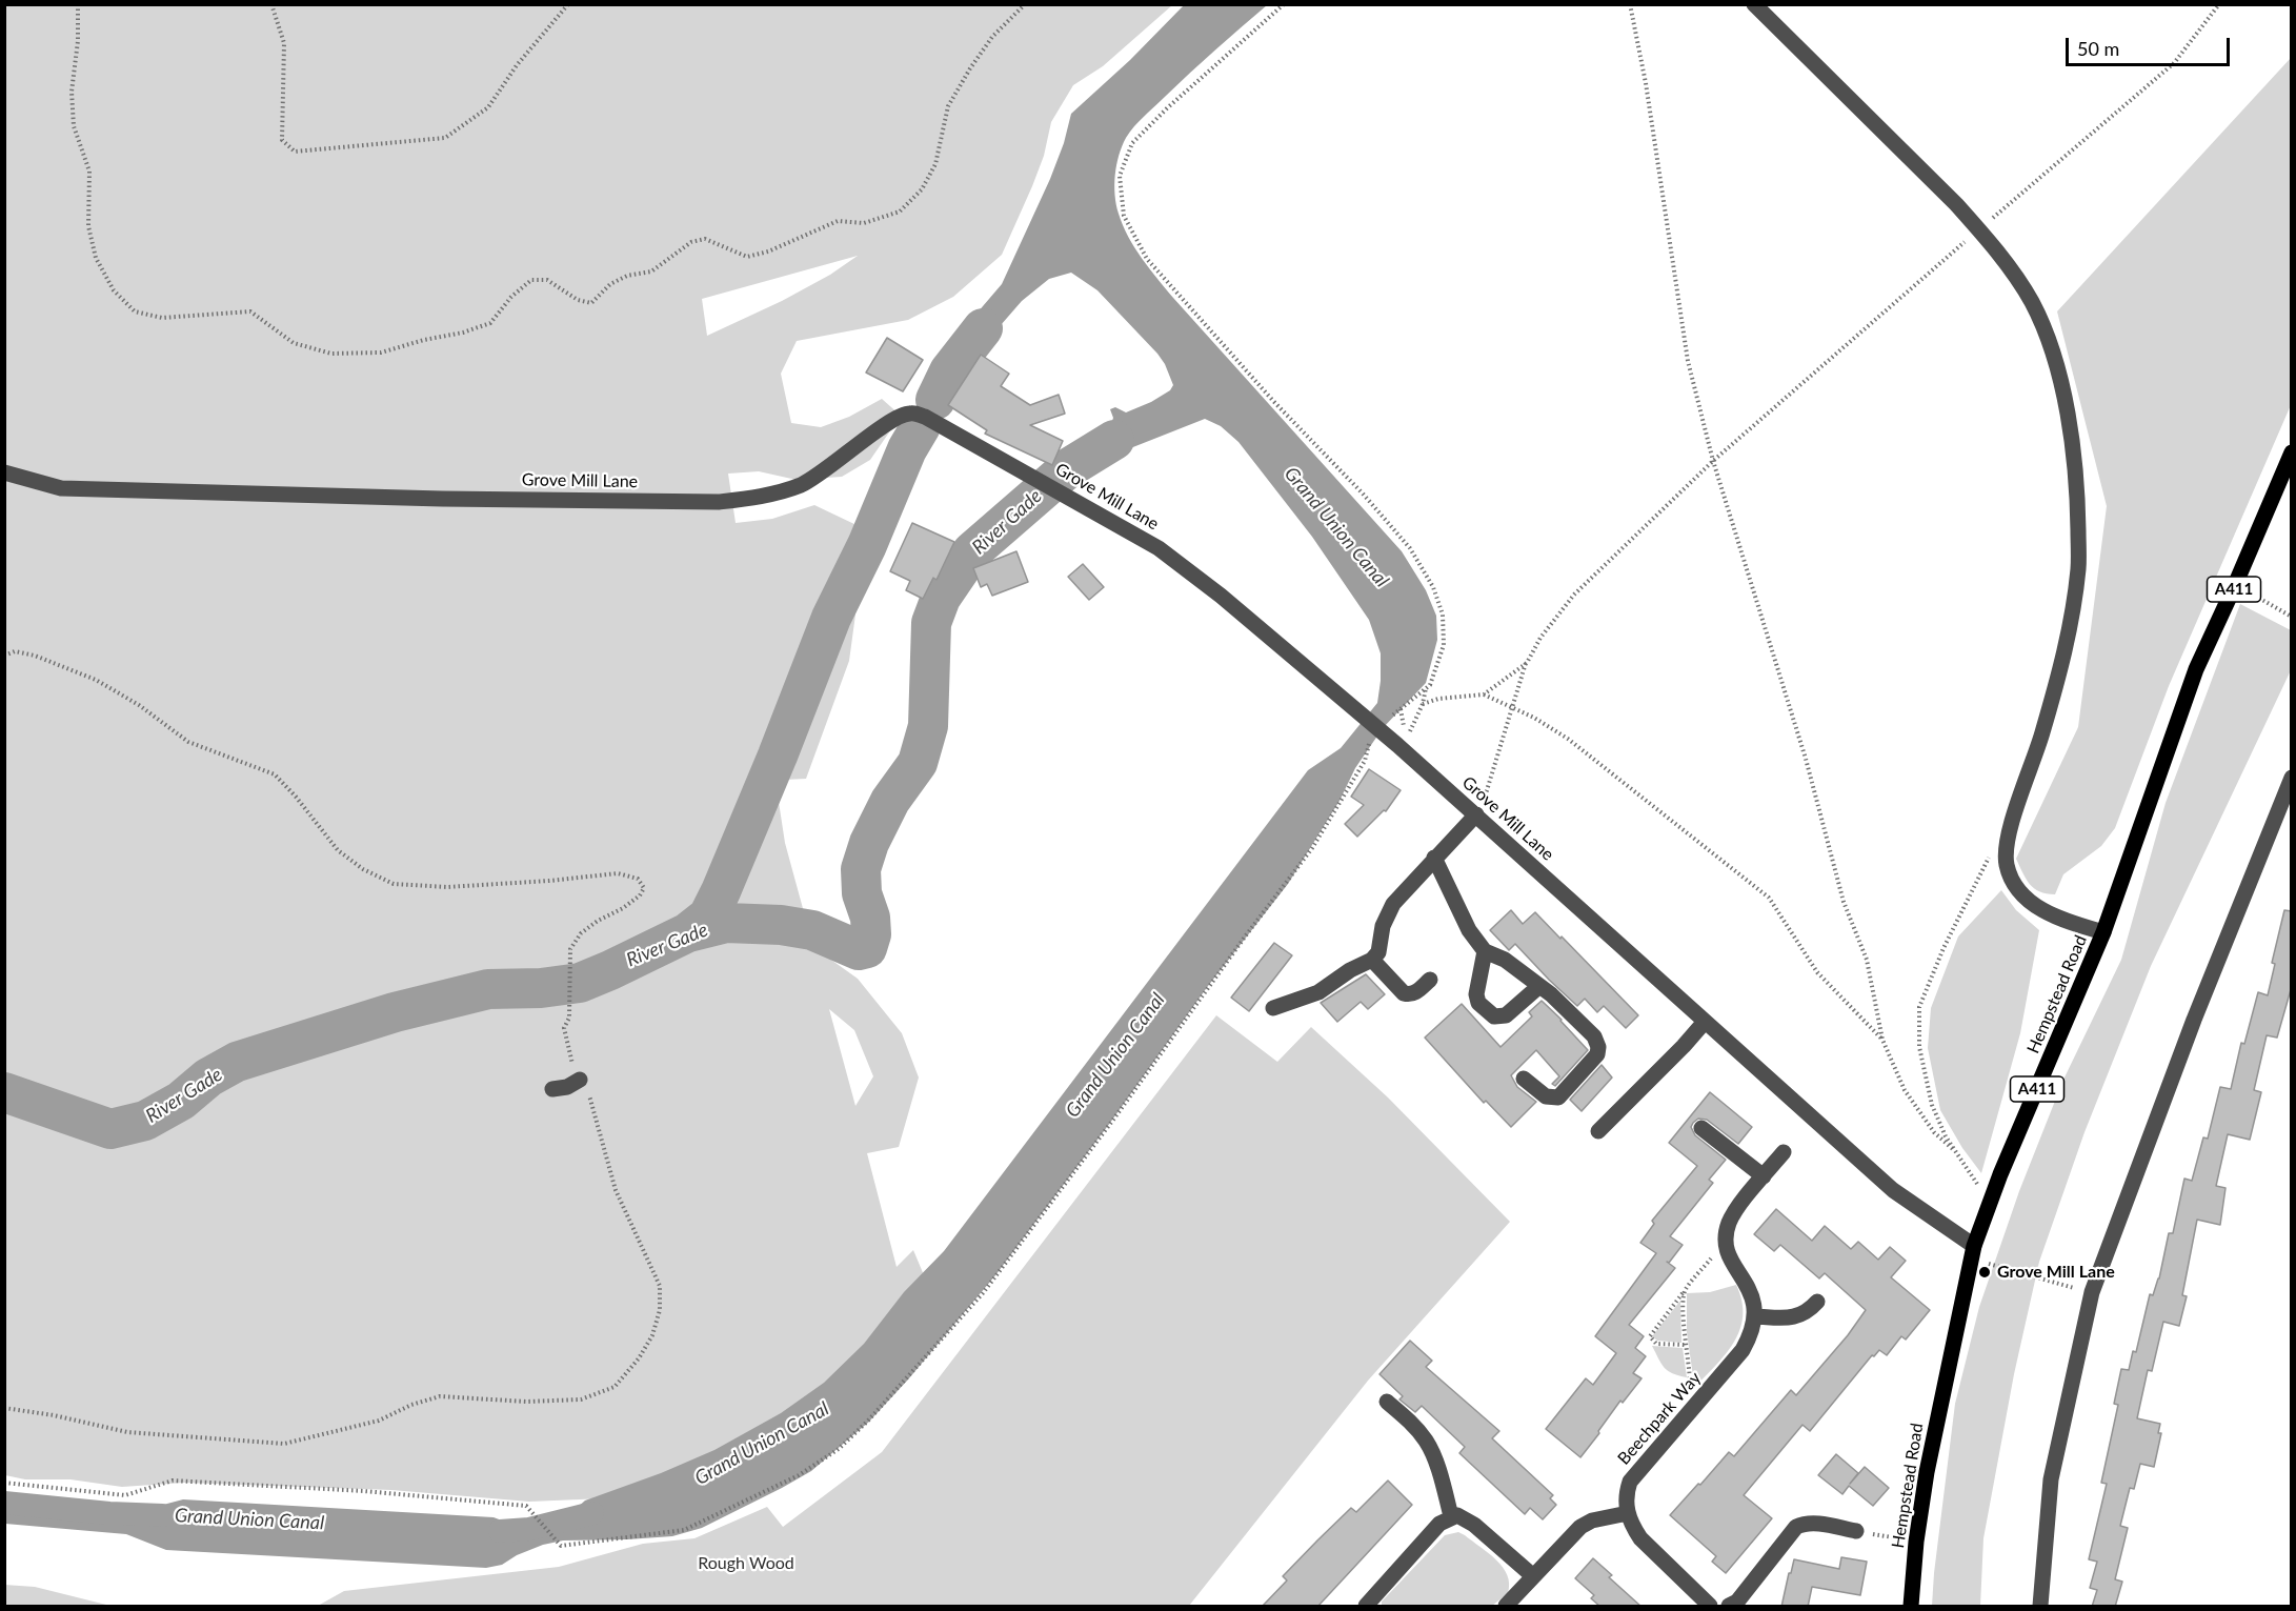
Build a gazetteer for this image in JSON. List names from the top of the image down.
{
  "streets": {
    "main road": ["A411", "Hempstead Road"],
    "street": ["Grove Mill Lane", "Beechpark Way"]
  },
  "crossings": [
    ["Grove Mill Lane", "Hempstead Road"]
  ],
  "water": ["River Gade", "Grand Union Canal"],
  "parks": ["Rough Wood"],
  "places": ["Grove Mill Lane"],
  "scale_bar": "50 m"
}
